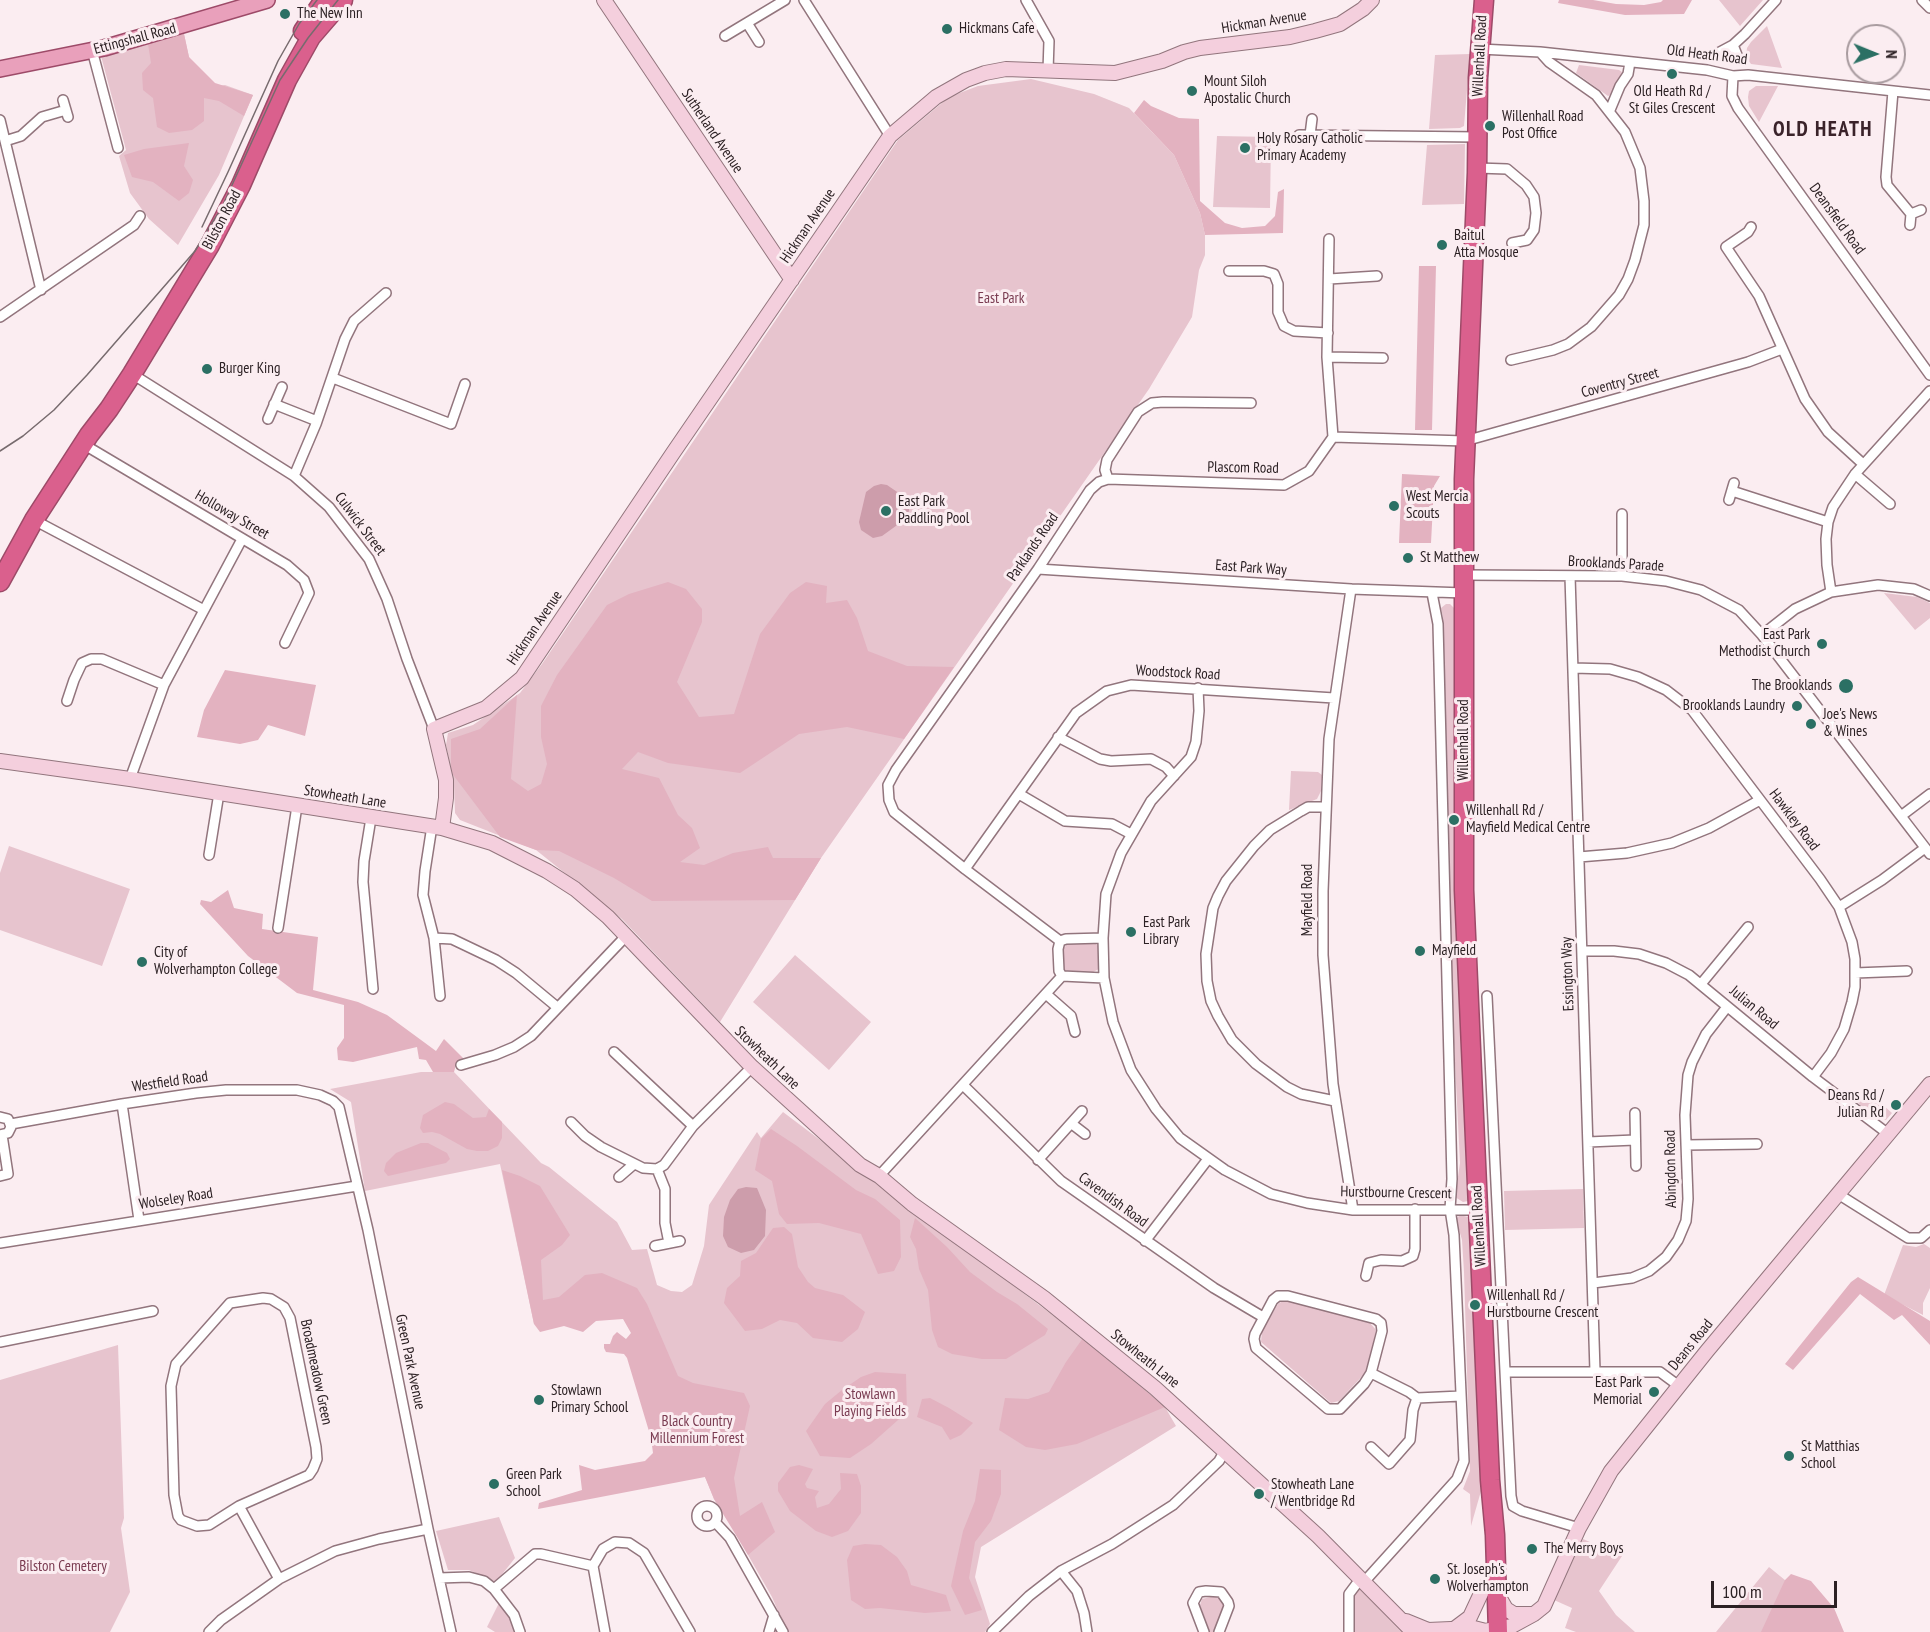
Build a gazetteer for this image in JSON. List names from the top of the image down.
{
  "streets": {
    "highway": ["Willenhall Road", "Bilston Road"],
    "main road": ["Ettingshall Road"],
    "street": [
      "Hickman Avenue",
      "Old Heath Road",
      "Sutherland Avenue",
      "Deansfield Road",
      "Coventry Street",
      "Plascom Road",
      "Holloway Street",
      "Culwick Street",
      "Parklands Road",
      "Brooklands Parade",
      "East Park Way",
      "Woodstock Road",
      "Stowheath Lane",
      "Hawkley Road",
      "Mayfield Road",
      "Essington Way",
      "Julian Road",
      "Westfield Road",
      "Abingdon Road",
      "Hurstbourne Crescent",
      "Wolseley Road",
      "Cavendish Road",
      "Deans Road",
      "Green Park Avenue",
      "Broadmeadow Green"
    ]
  },
  "crossings": [
    ["Hickman Avenue", "Sutherland Avenue"],
    ["Hickman Avenue", "Culwick Street"],
    ["Old Heath Road", "Willenhall Road"],
    ["Old Heath Road", "Deansfield Road"],
    ["Willenhall Road", "Coventry Street"],
    ["Willenhall Road", "Brooklands Parade"],
    ["Willenhall Road", "East Park Way"],
    ["Willenhall Road", "Stowheath Lane"],
    ["Willenhall Road", "Hurstbourne Crescent"],
    ["Willenhall Road", "Deans Road"],
    ["Bilston Road", "Holloway Street"],
    ["Bilston Road", "Culwick Street"],
    ["Plascom Road", "Parklands Road"],
    ["Culwick Street", "Stowheath Lane"],
    ["Parklands Road", "East Park Way"],
    ["Parklands Road", "Woodstock Road"],
    ["Brooklands Parade", "East Park Way"],
    ["Brooklands Parade", "Essington Way"],
    ["East Park Way", "Mayfield Road"],
    ["Woodstock Road", "Mayfield Road"],
    ["Woodstock Road", "Hurstbourne Crescent"],
    ["Stowheath Lane", "Deans Road"],
    ["Hawkley Road", "Essington Way"],
    ["Hawkley Road", "Julian Road"],
    ["Mayfield Road", "Hurstbourne Crescent"],
    ["Essington Way", "Julian Road"],
    ["Essington Way", "Abingdon Road"],
    ["Julian Road", "Abingdon Road"],
    ["Julian Road", "Deans Road"],
    ["Westfield Road", "Green Park Avenue"],
    ["Wolseley Road", "Green Park Avenue"]
  ],
  "districts": ["OLD HEATH"],
  "parks": [
    "East Park",
    "Stowlawn Playing Fields",
    "Black Country Millennium Forest",
    "Bilston Cemetery"
  ],
  "places": [
    "The New Inn",
    "Hickmans Cafe",
    "Old Heath Rd / St Giles Crescent",
    "Mount Siloh Apostalic Church",
    "Willenhall Road Post Office",
    "Holy Rosary Catholic Primary Academy",
    "Baitul Atta Mosque",
    "Burger King",
    "West Mercia Scouts",
    "East Park Paddling Pool",
    "St Matthew",
    "East Park Methodist Church",
    "The Brooklands",
    "Brooklands Laundry",
    "Joe's News & Wines",
    "Willenhall Rd / Mayfield Medical Centre",
    "East Park Library",
    "Mayfield",
    "City of Wolverhampton College",
    "Deans Rd / Julian Rd",
    "Willenhall Rd / Hurstbourne Crescent",
    "East Park Memorial",
    "Stowlawn Primary School",
    "St Matthias School",
    "Green Park School",
    "Stowheath Lane / Wentbridge Rd",
    "The Merry Boys",
    "St. Joseph's Wolverhampton"
  ],
  "scale_bar": "100 m",
  "north": "right"
}
